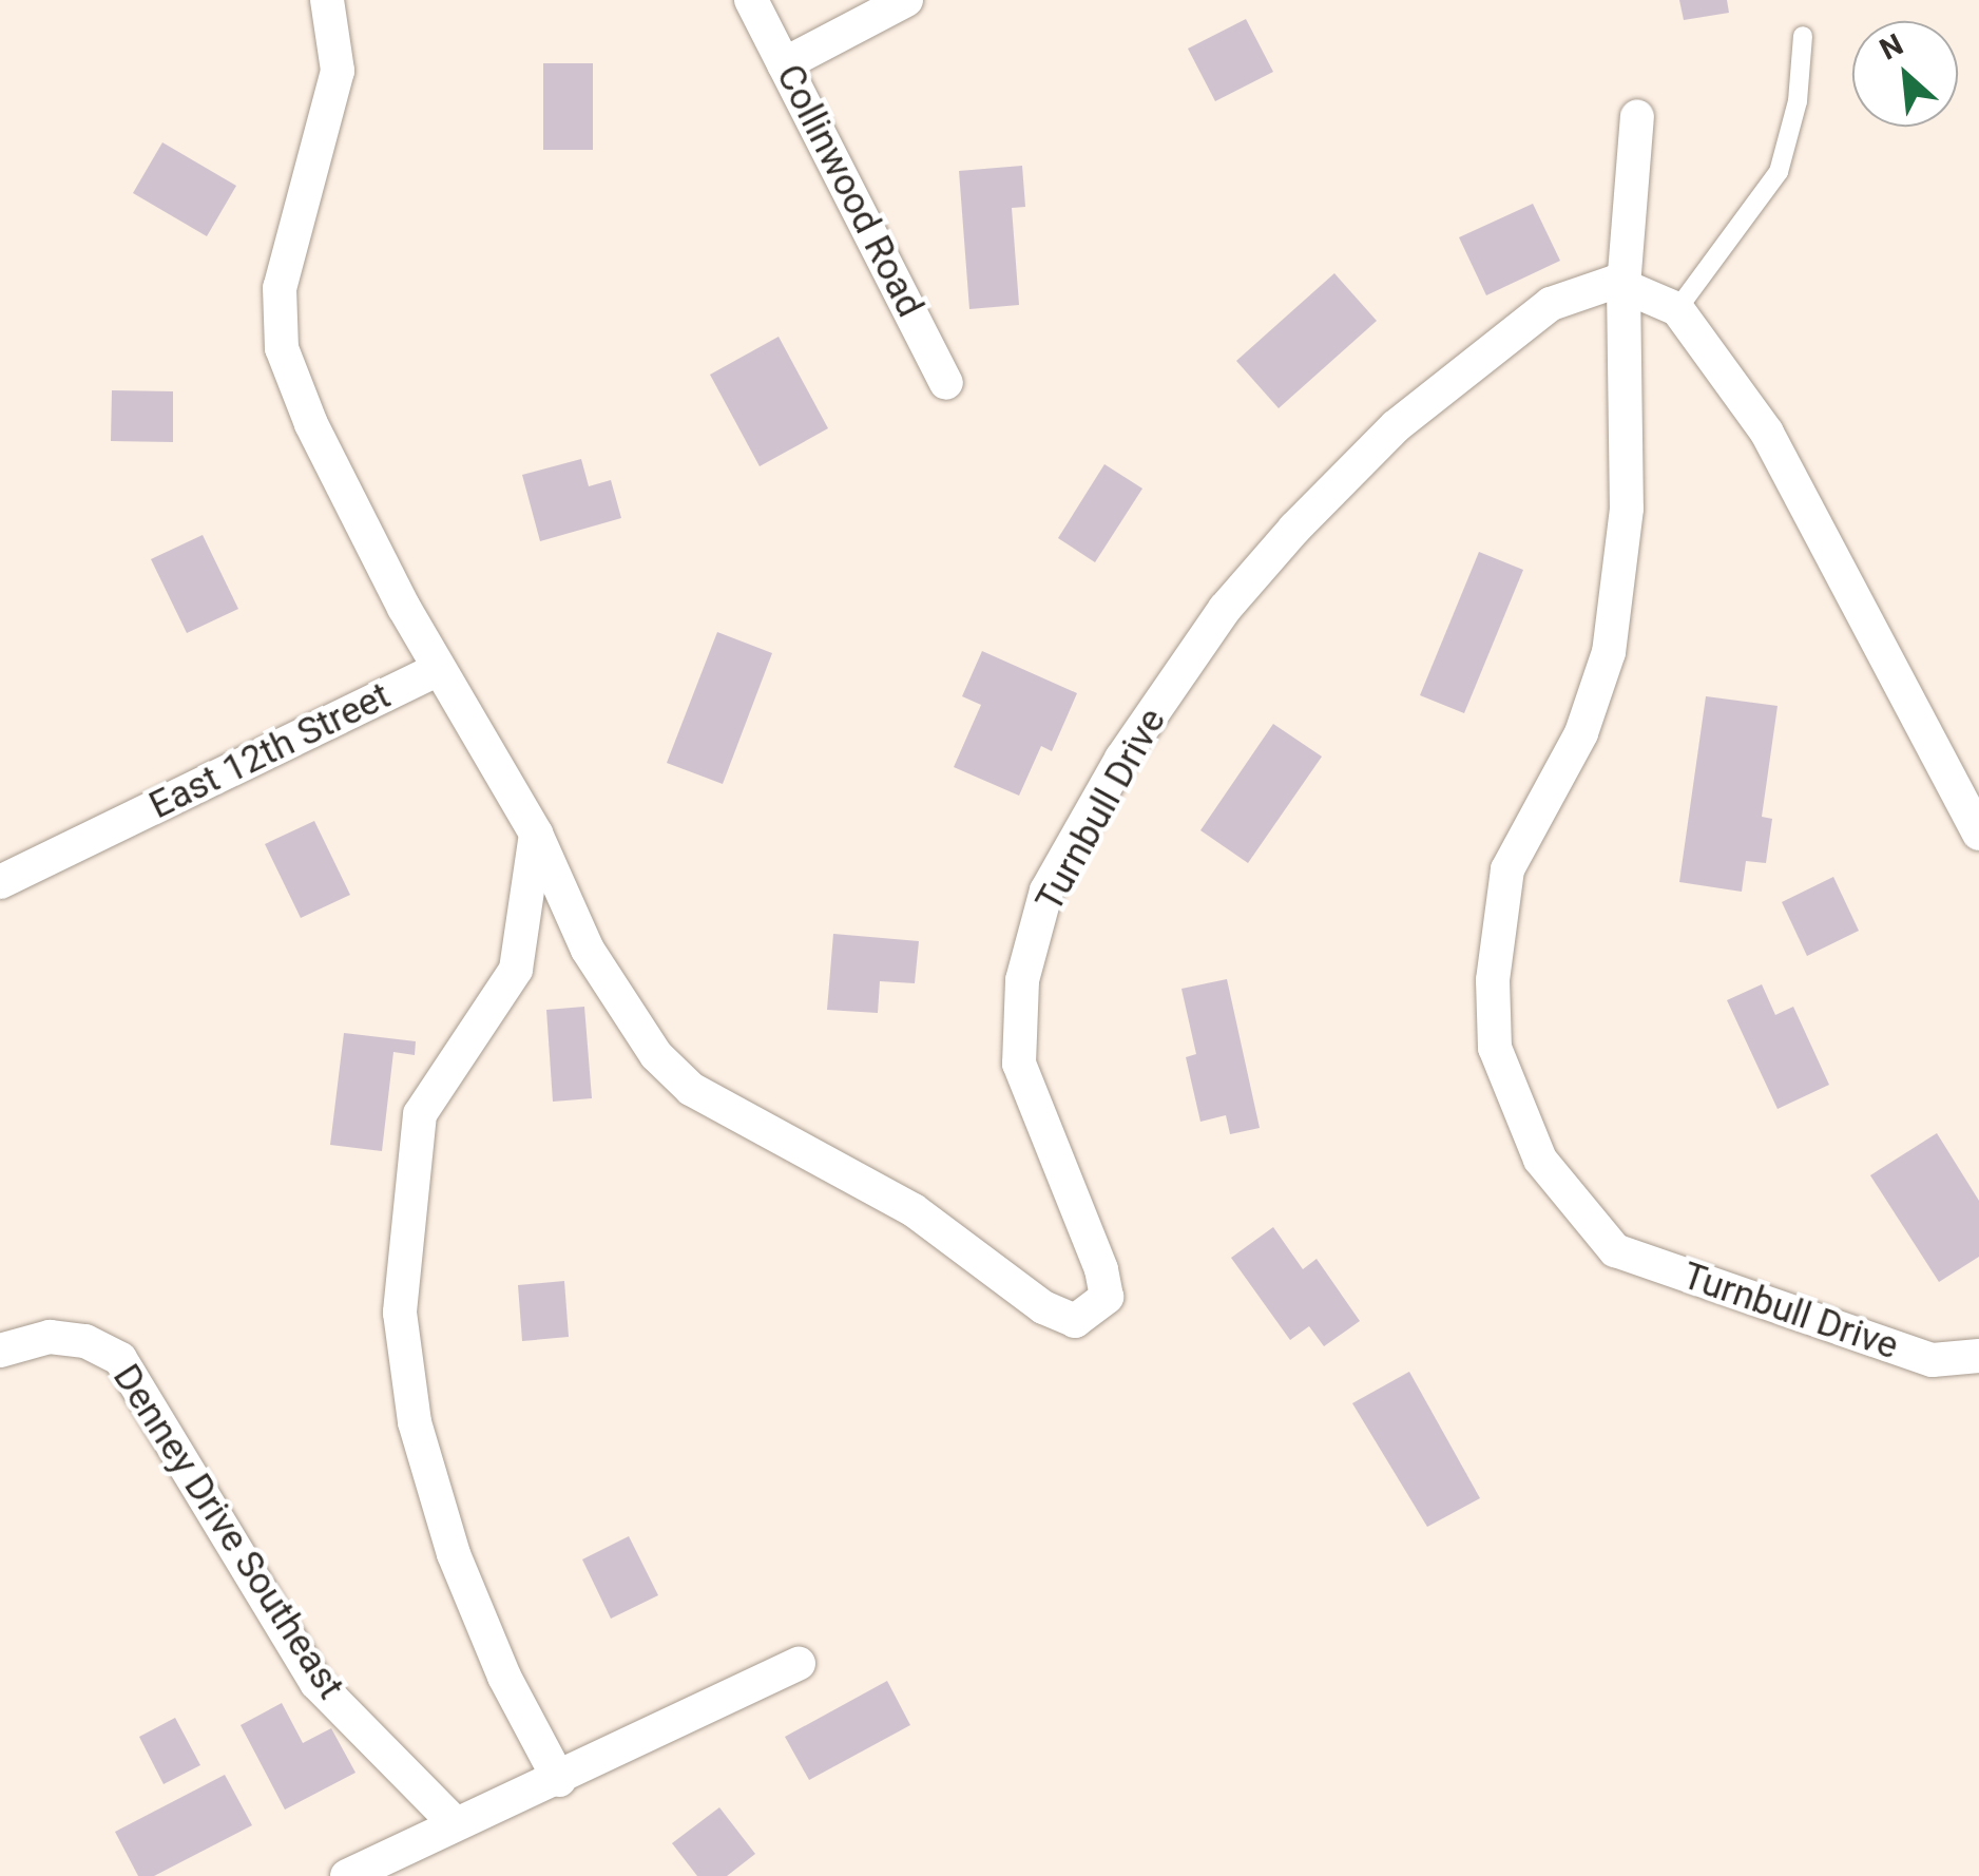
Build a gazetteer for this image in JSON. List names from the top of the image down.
{
  "streets": {
    "street": [
      "Collinwood Road",
      "East 12th Street",
      "Turnbull Drive",
      "Denney Drive Southeast"
    ]
  },
  "crossings": [
    ["East 12th Street", "Turnbull Drive"]
  ],
  "north": "top left"
}
